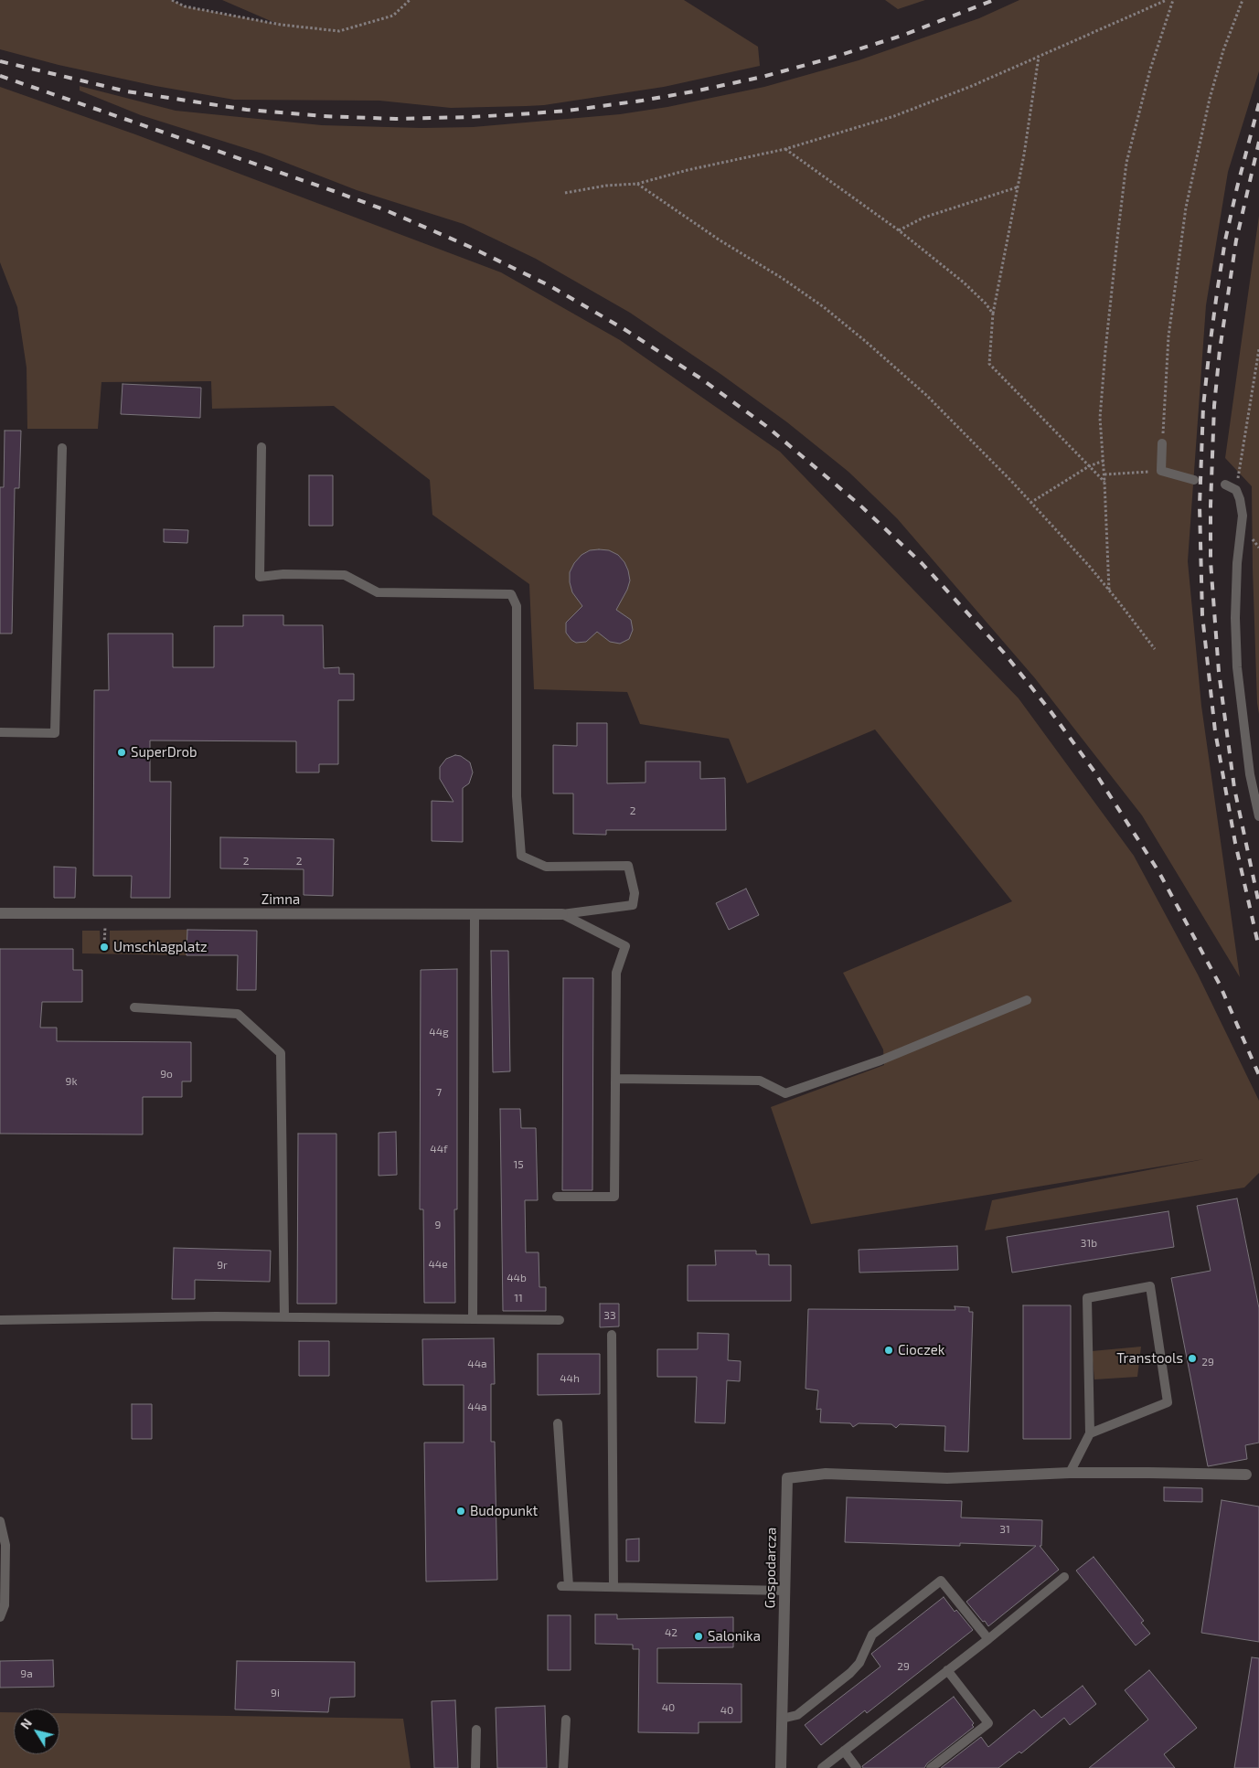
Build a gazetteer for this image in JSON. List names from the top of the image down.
{
  "streets": {
    "street": ["Zimna", "Gospodarcza"]
  },
  "places": [
    "SuperDrob",
    "Umschlagplatz",
    "Cioczek",
    "Transtools",
    "Budopunkt",
    "Salonika"
  ],
  "house_numbers": [
    "2",
    "2",
    "2",
    "44g",
    "9o",
    "9k",
    "7",
    "44f",
    "15",
    "9",
    "31b",
    "44e",
    "9r",
    "44b",
    "11",
    "33",
    "29",
    "44a",
    "44h",
    "44a",
    "31",
    "42",
    "29",
    "9a",
    "9i",
    "40",
    "40"
  ],
  "north": "top left"
}
